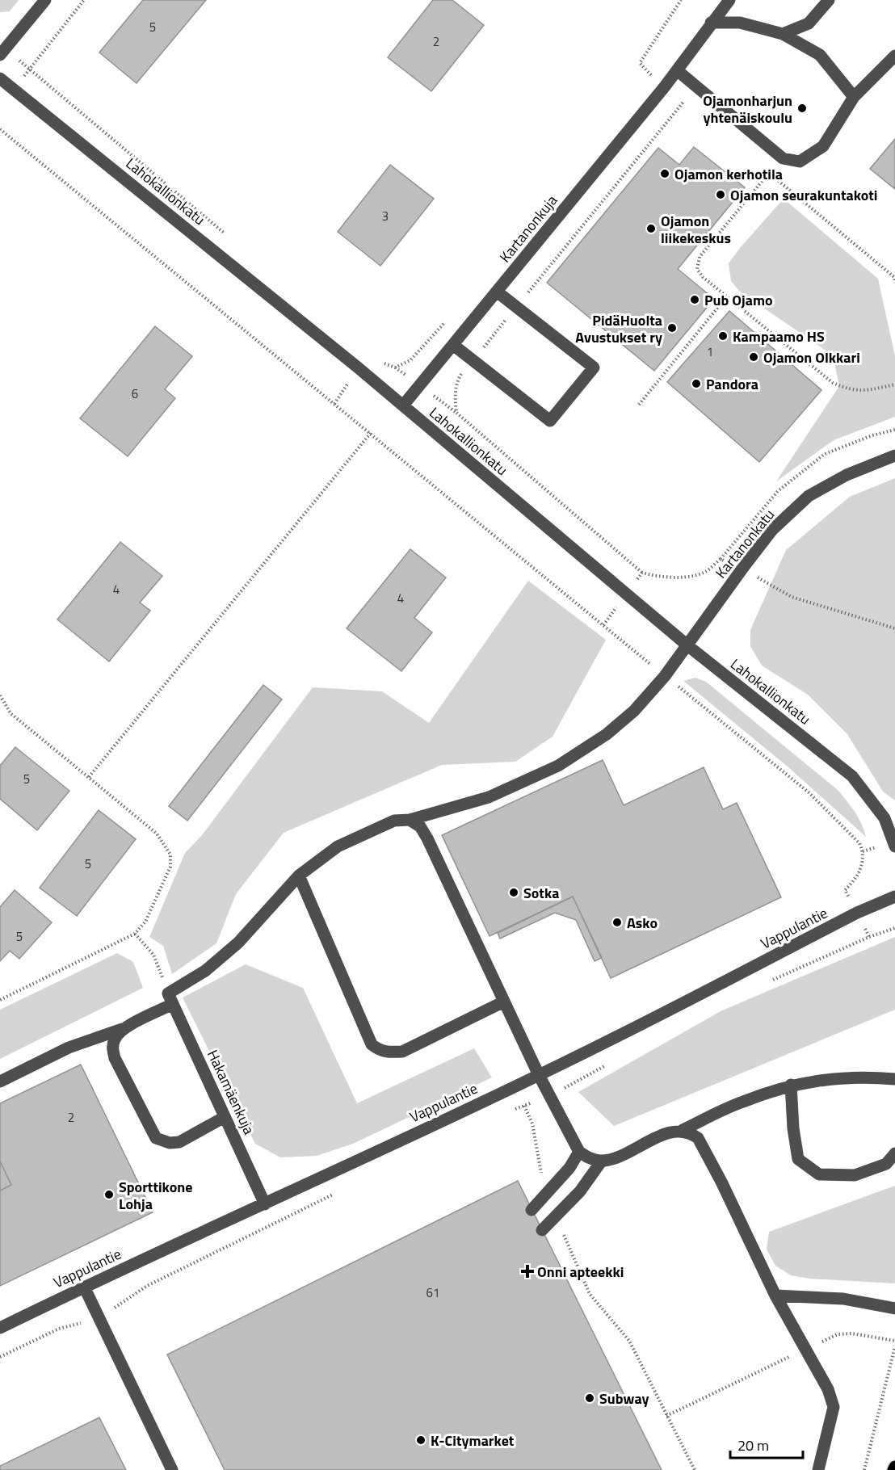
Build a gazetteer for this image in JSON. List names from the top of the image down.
{
  "streets": {
    "street": [
      "Lahokallionkatu",
      "Kartanonkuja",
      "Kartanonkatu",
      "Vappulantie",
      "Hakamäenkuja"
    ]
  },
  "crossings": [
    ["Lahokallionkatu", "Kartanonkuja"],
    ["Lahokallionkatu", "Kartanonkatu"],
    ["Kartanonkatu", "Hakamäenkuja"],
    ["Vappulantie", "Hakamäenkuja"]
  ],
  "places": {
    "other": [
      "Ojamonharjun yhtenäiskoulu",
      "Ojamon kerhotila",
      "Ojamon seurakuntakoti",
      "Ojamon liikekeskus",
      "Pub Ojamo",
      "PidäHuolta Avustukset ry",
      "Kampaamo HS",
      "Ojamon Olkkari",
      "Pandora",
      "Sotka",
      "Asko",
      "Sporttikone Lohja",
      "Subway",
      "K-Citymarket"
    ],
    "health": ["Onni apteekki"]
  },
  "house_numbers": [
    "5",
    "2",
    "3",
    "1",
    "6",
    "4",
    "4",
    "5",
    "5",
    "5",
    "2",
    "61"
  ],
  "scale_bar": "20 m"
}
